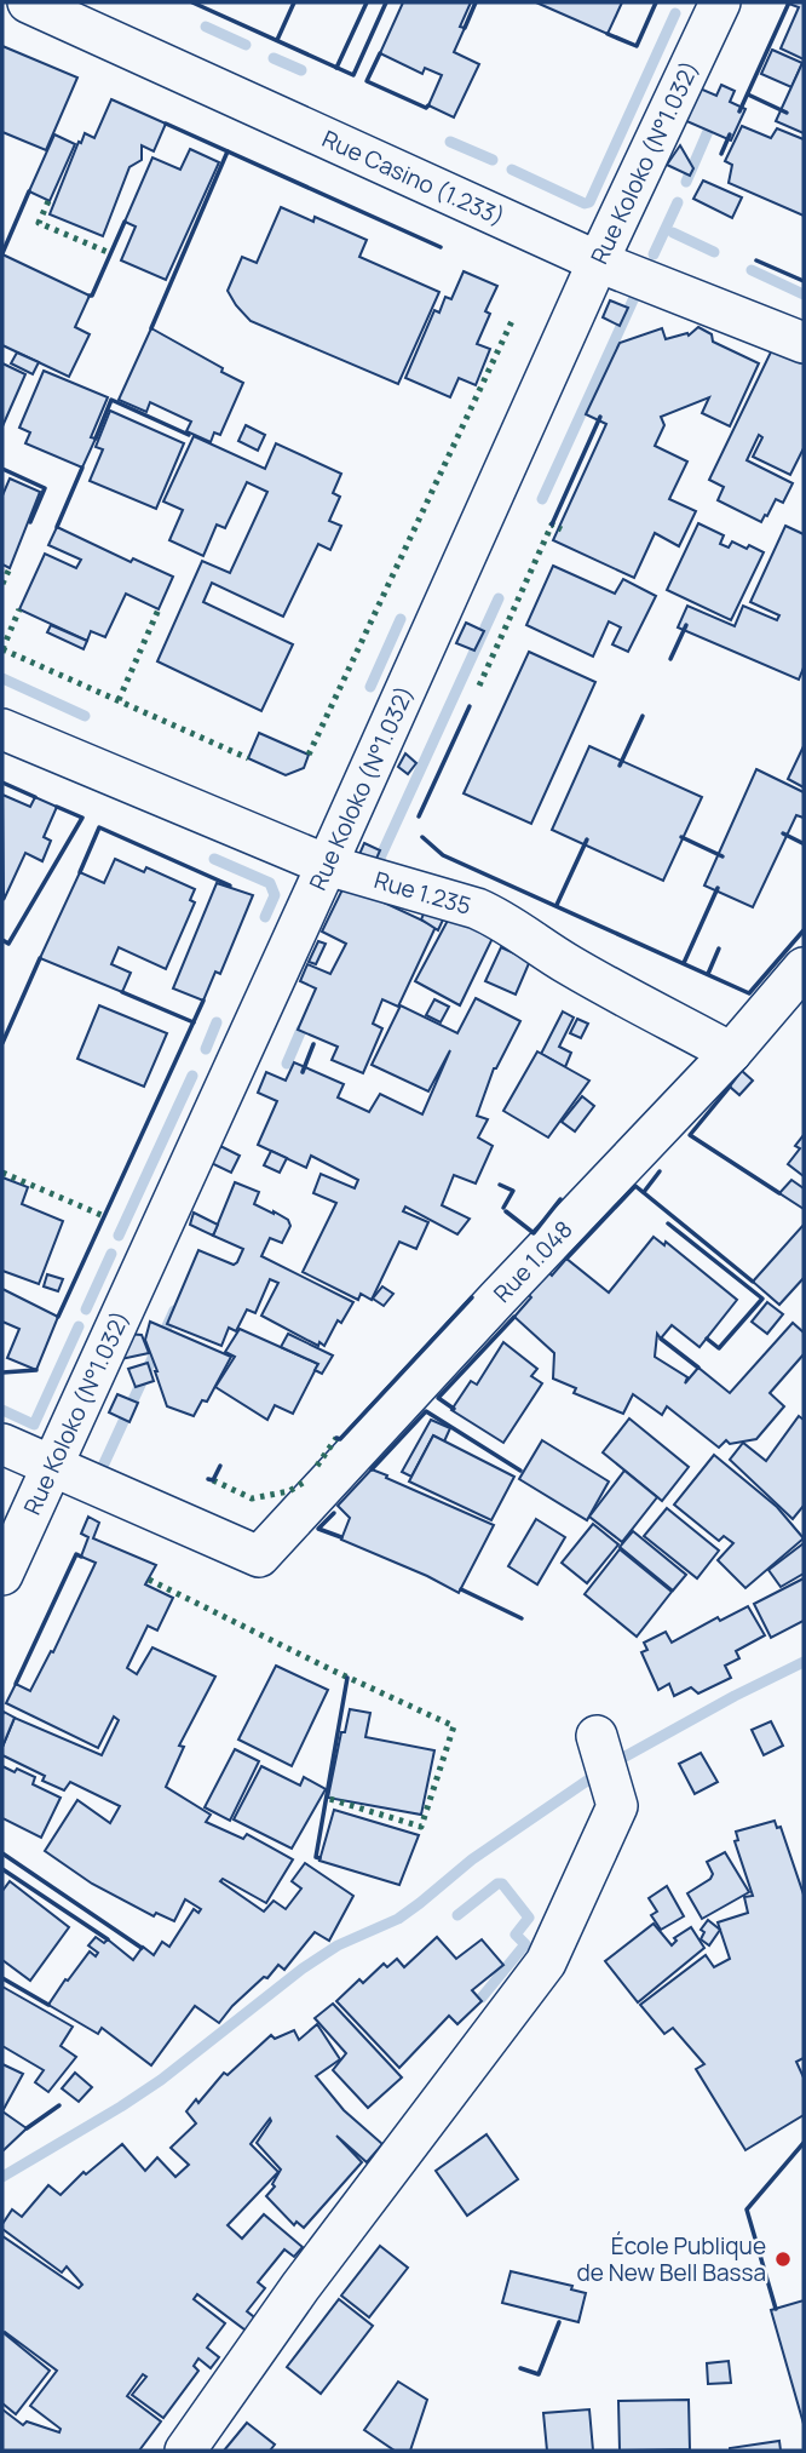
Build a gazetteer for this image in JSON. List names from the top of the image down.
{
  "streets": {
    "street": [
      "Rue Koloko (N°1.032)",
      "Rue Casino (1.233)",
      "Rue 1.235",
      "Rue 1.048"
    ]
  },
  "crossings": [
    ["Rue Koloko (N°1.032)", "Rue Casino (1.233)"],
    ["Rue Koloko (N°1.032)", "Rue 1.235"],
    ["Rue Koloko (N°1.032)", "Rue 1.048"],
    ["Rue 1.235", "Rue 1.048"]
  ],
  "places": ["École Publique de New Bell Bassa"]
}
